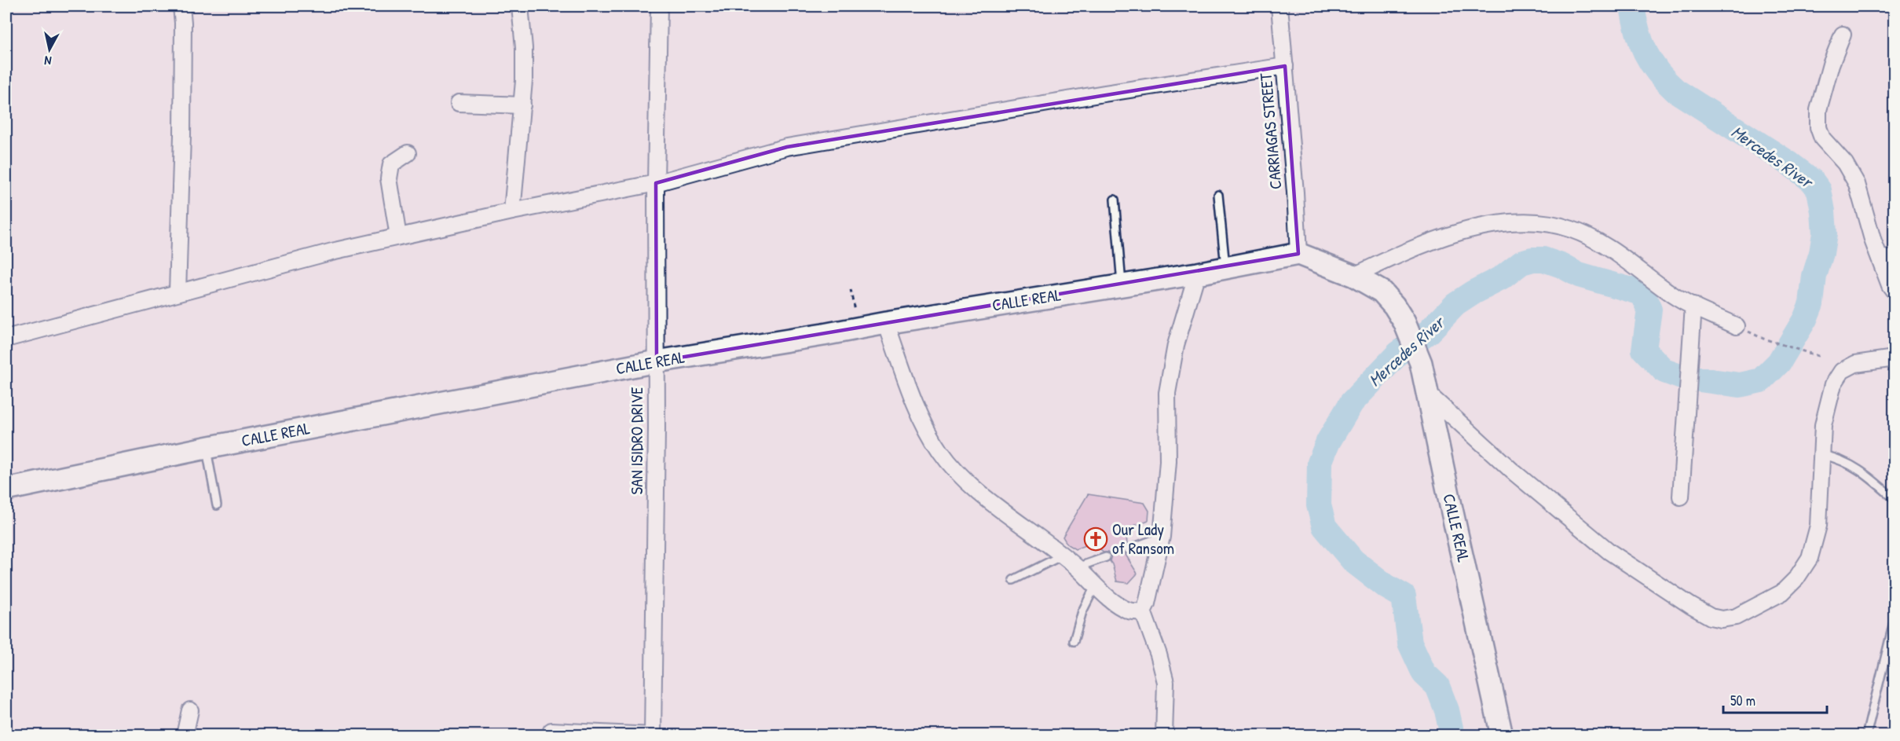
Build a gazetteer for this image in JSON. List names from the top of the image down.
{
  "streets": {
    "street": ["CARRIAGAS STREET", "CALLE REAL", "SAN ISIDRO DRIVE"]
  },
  "crossings": [
    ["CARRIAGAS STREET", "CALLE REAL"],
    ["CALLE REAL", "SAN ISIDRO DRIVE"]
  ],
  "water": ["Mercedes River"],
  "places": {
    "church": ["Our Lady of Ransom"]
  },
  "scale_bar": "50 m",
  "north": "bottom"
}
